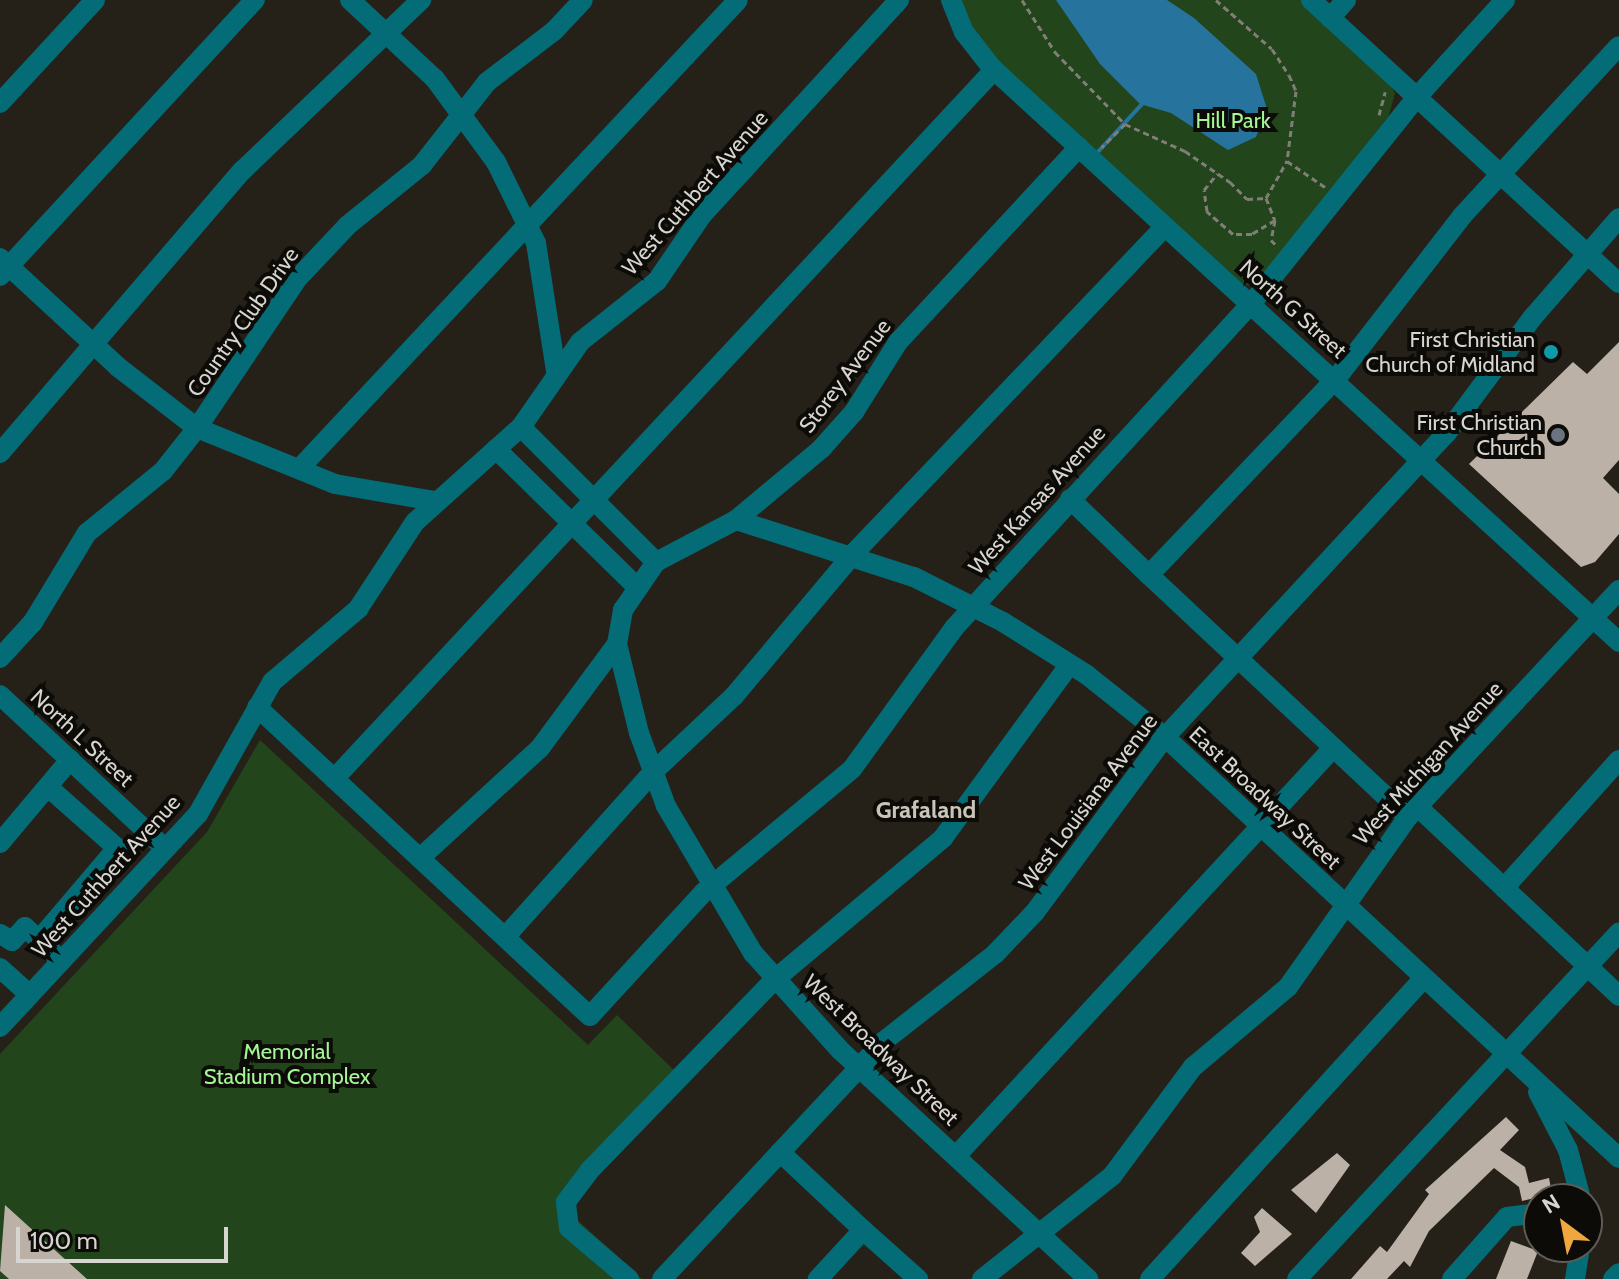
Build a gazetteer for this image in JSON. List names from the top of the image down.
{
  "streets": {
    "street": [
      "West Cuthbert Avenue",
      "North G Street",
      "Country Club Drive",
      "Storey Avenue",
      "West Kansas Avenue",
      "North L Street",
      "West Michigan Avenue",
      "East Broadway Street",
      "West Louisiana Avenue",
      "West Broadway Street"
    ]
  },
  "crossings": [
    ["West Cuthbert Avenue", "North L Street"],
    ["North G Street", "Storey Avenue"],
    ["North G Street", "West Kansas Avenue"],
    ["North G Street", "West Michigan Avenue"],
    ["North G Street", "West Louisiana Avenue"],
    ["Storey Avenue", "East Broadway Street"],
    ["Storey Avenue", "West Broadway Street"],
    ["West Kansas Avenue", "East Broadway Street"],
    ["West Kansas Avenue", "West Broadway Street"],
    ["West Michigan Avenue", "East Broadway Street"],
    ["West Michigan Avenue", "West Broadway Street"],
    ["East Broadway Street", "West Louisiana Avenue"],
    ["West Louisiana Avenue", "West Broadway Street"]
  ],
  "districts": ["Grafaland"],
  "parks": ["Hill Park", "Memorial Stadium Complex"],
  "places": ["First Christian Church of Midland", "First Christian Church"],
  "scale_bar": "100 m",
  "north": "top left"
}
